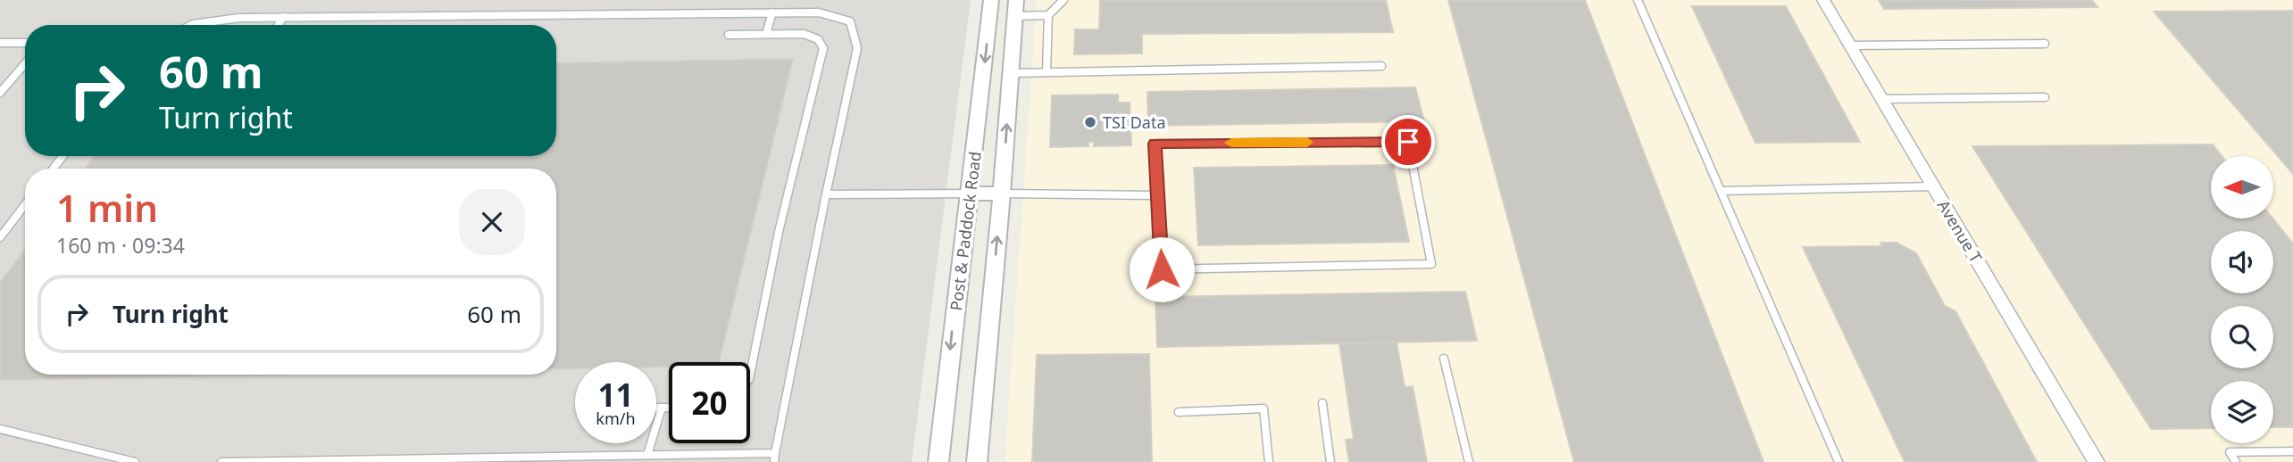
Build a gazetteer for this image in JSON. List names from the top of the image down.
{
  "streets": {
    "street": ["Post & Paddock Road", "Avenue T"]
  },
  "places": ["TSI Data"],
  "north": "left",
  "page": {
    "turn": ["60 m", "Turn right"],
    "heading": ["1 min", "160 m · 09:34"],
    "list": [
      {
        "name": "Turn right",
        "value": "60 m"
      }
    ],
    "speed": "11 km/h",
    "limit": "20"
  }
}
